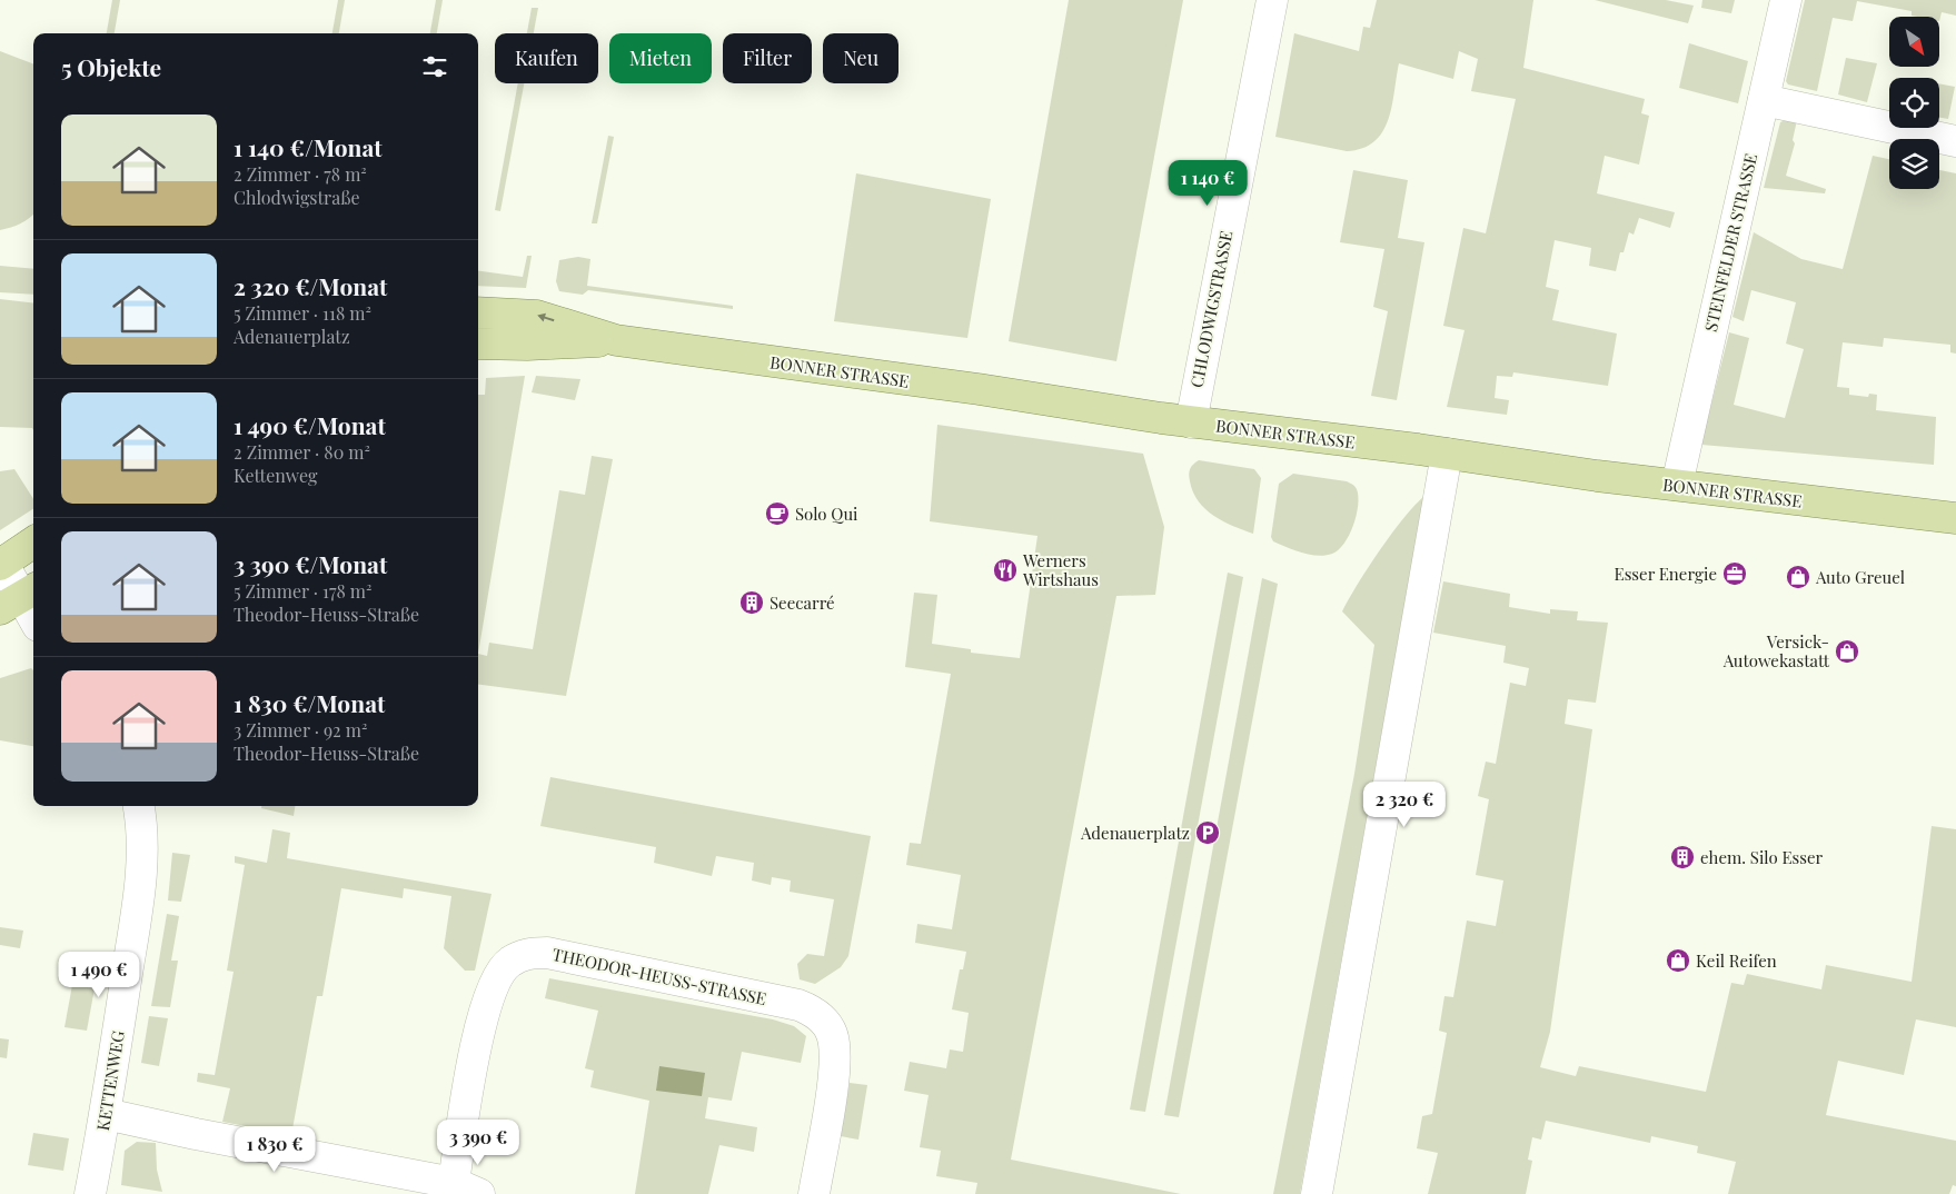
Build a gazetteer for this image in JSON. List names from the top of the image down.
{
  "streets": {
    "main road": ["BONNER STRASSE"],
    "street": [
      "STEINFELDER STRASSE",
      "CHLODWIGSTRASSE",
      "THEODOR-HEUSS-STRASSE",
      "KETTENWEG"
    ]
  },
  "crossings": [
    ["STEINFELDER STRASSE", "BONNER STRASSE"],
    ["CHLODWIGSTRASSE", "BONNER STRASSE"],
    ["THEODOR-HEUSS-STRASSE", "KETTENWEG"]
  ],
  "places": {
    "cafe": ["Solo Qui"],
    "restaurant": ["Werners Wirtshaus"],
    "office": ["Esser Energie"],
    "shop": ["Auto Greuel", "Versick- Autowekastatt", "Keil Reifen"],
    "building": ["Seecarré", "ehem. Silo Esser"],
    "parking": ["Adenauerplatz"]
  },
  "north": "bottom right",
  "page": {
    "chip": [
      "Kaufen",
      "Mieten",
      "Filter",
      "Neu"
    ],
    "heading": "5 Objekte",
    "list": [
      {
        "name": "1 140 €/Monat",
        "note": "2 Zimmer · 78 m² · Chlodwigstraße"
      },
      {
        "name": "2 320 €/Monat",
        "note": "5 Zimmer · 118 m² · Adenauerplatz"
      },
      {
        "name": "1 490 €/Monat",
        "note": "2 Zimmer · 80 m² · Kettenweg"
      },
      {
        "name": "3 390 €/Monat",
        "note": "5 Zimmer · 178 m² · Theodor-Heuss-Straße"
      },
      {
        "name": "1 830 €/Monat",
        "note": "3 Zimmer · 92 m² · Theodor-Heuss-Straße"
      }
    ],
    "price": [
      "1 140 €",
      "2 320 €",
      "1 490 €",
      "3 390 €",
      "1 830 €"
    ]
  }
}
